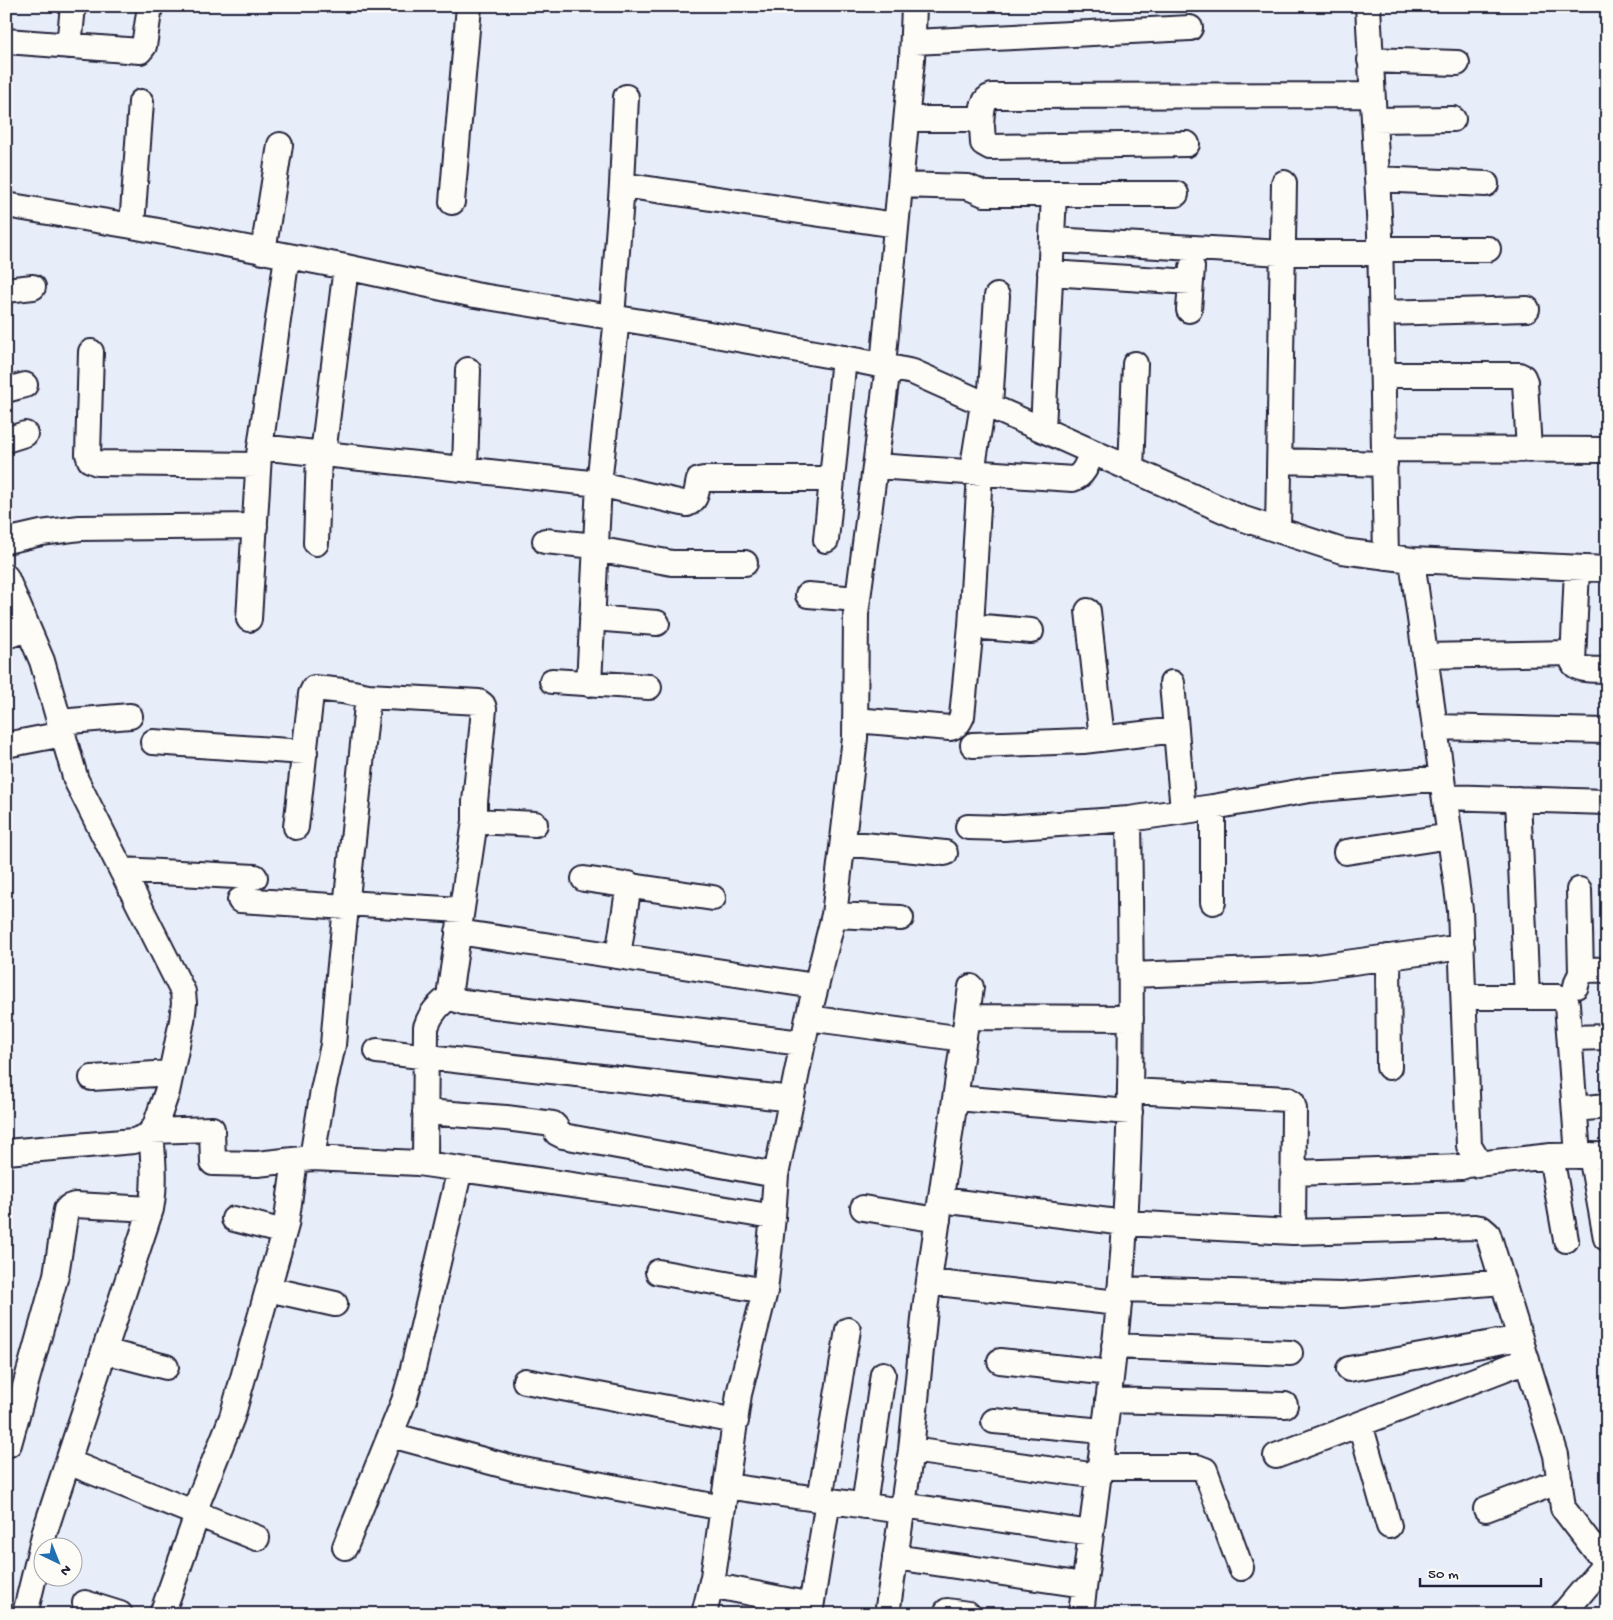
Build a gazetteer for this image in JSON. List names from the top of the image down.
{
  "scale_bar": "50 m",
  "north": "bottom right"
}
